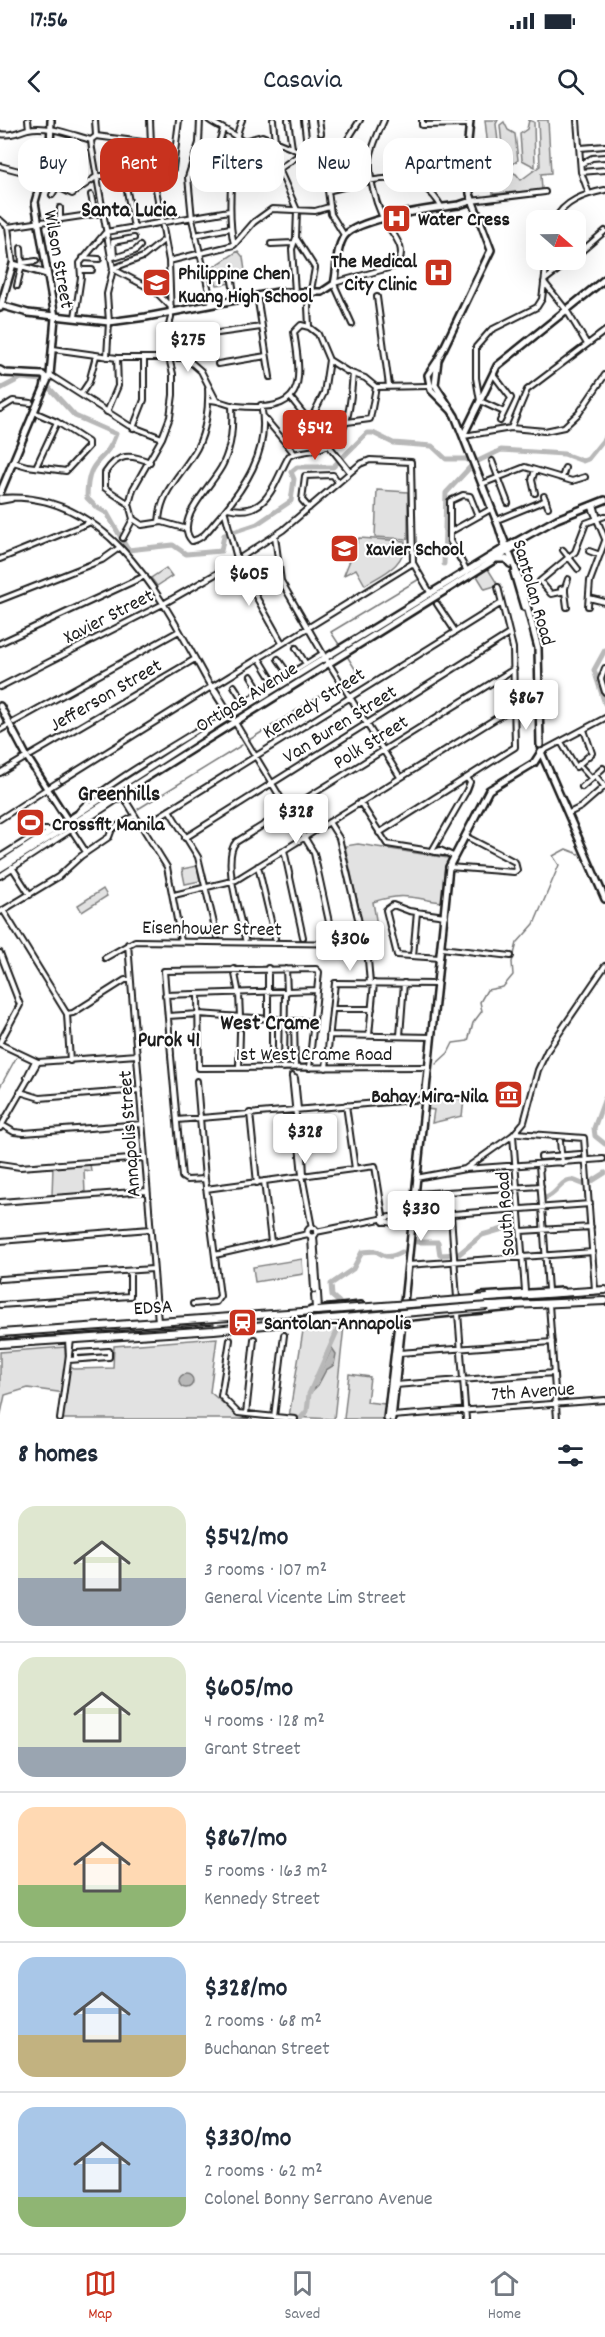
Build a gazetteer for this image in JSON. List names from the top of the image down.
{
  "streets": {
    "highway": ["EDSA"],
    "main road": ["Wilson Street", "Santolan Road", "Ortigas Avenue"],
    "street": [
      "Xavier Street",
      "Jefferson Street",
      "Kennedy Street",
      "Van Buren Street",
      "Polk Street",
      "Eisenhower Street",
      "1st West Crame Road",
      "Annapolis Street",
      "South Road",
      "7th Avenue"
    ]
  },
  "crossings": [
    ["Santolan Road", "Ortigas Avenue"],
    ["Xavier Street", "Ortigas Avenue"],
    ["Eisenhower Street", "Annapolis Street"],
    ["Annapolis Street", "EDSA"],
    ["South Road", "EDSA"]
  ],
  "districts": [
    "Santa Lucia",
    "Greenhills",
    "West Crame",
    "Purok 41"
  ],
  "places": {
    "hospital": ["Water Cress", "The Medical City Clinic"],
    "school or university": ["Philippine Chen Kuang High School", "Xavier School"],
    "sports": ["Crossfit Manila"],
    "museum": ["Bahay Mira-Nila"],
    "station": ["Santolan-Annapolis"]
  },
  "north": "right",
  "page": {
    "status": "17:56",
    "header": "Casavia",
    "chip": [
      "Buy",
      "Rent",
      "Filters",
      "New",
      "Apartment"
    ],
    "price": [
      "$275",
      "$542",
      "$605",
      "$867",
      "$328",
      "$306",
      "$328",
      "$330"
    ],
    "heading": "8 homes",
    "list": [
      {
        "name": "$542/mo",
        "note": "3 rooms · 107 m² · General Vicente Lim Street"
      },
      {
        "name": "$605/mo",
        "note": "4 rooms · 128 m² · Grant Street"
      },
      {
        "name": "$867/mo",
        "note": "5 rooms · 163 m² · Kennedy Street"
      },
      {
        "name": "$328/mo",
        "note": "2 rooms · 68 m² · Buchanan Street"
      },
      {
        "name": "$330/mo",
        "note": "2 rooms · 62 m² · Colonel Bonny Serrano Avenue"
      }
    ],
    "tabs": ["Map", "Saved", "Home"]
  }
}
